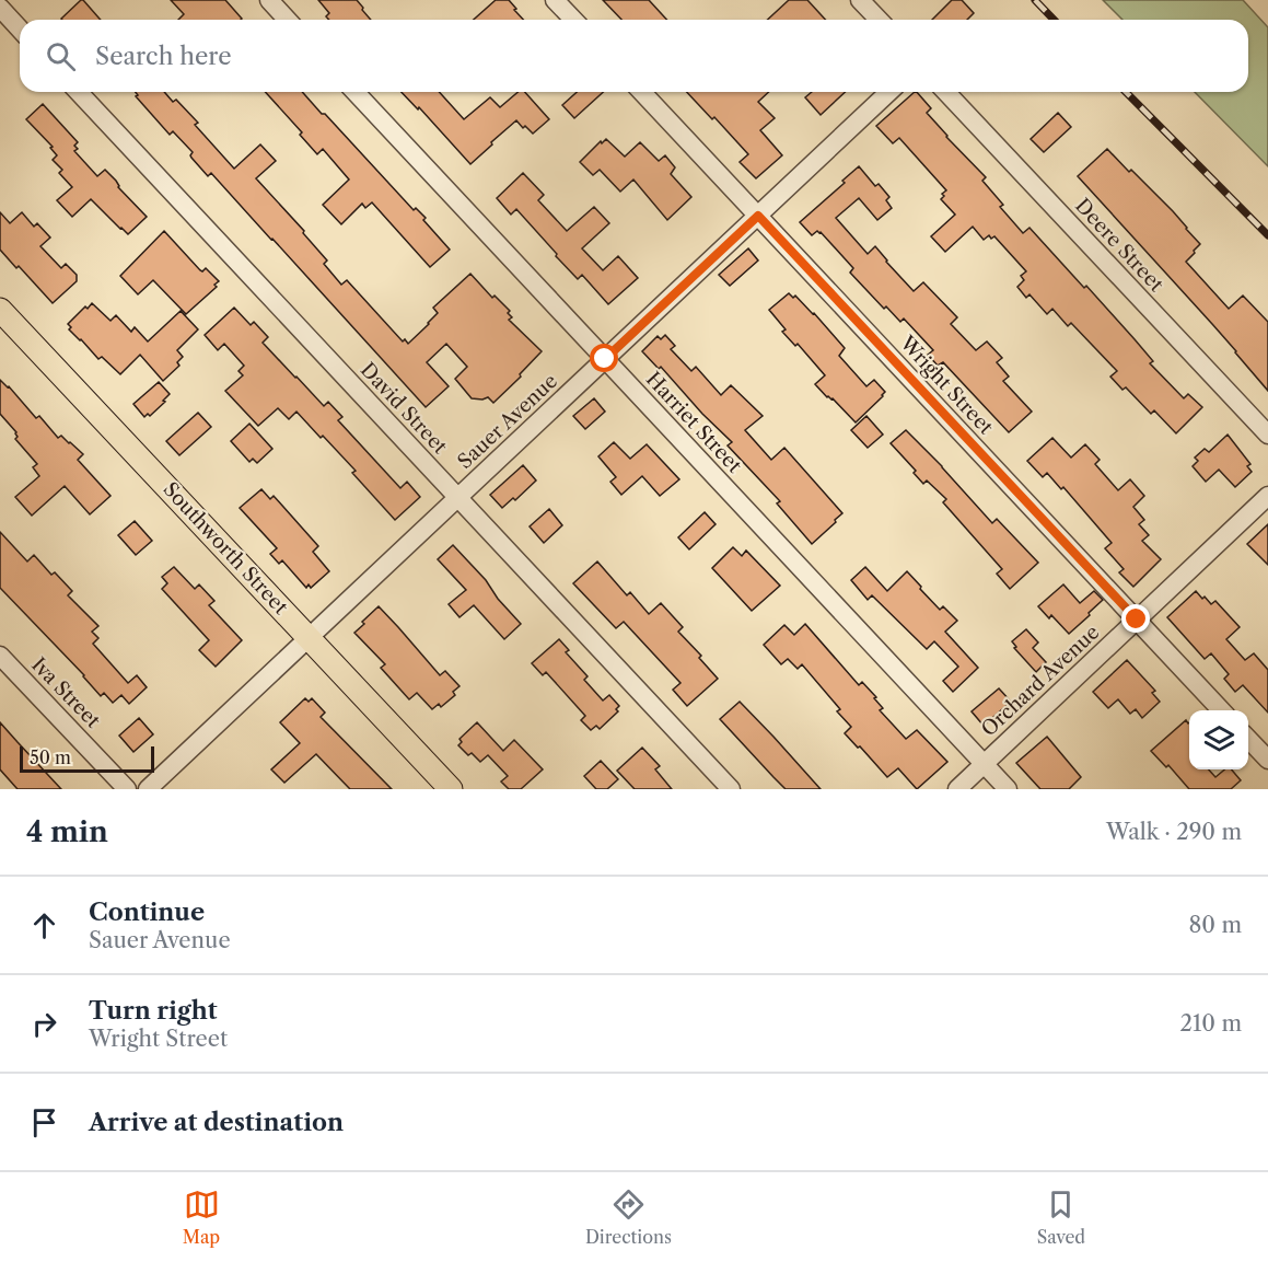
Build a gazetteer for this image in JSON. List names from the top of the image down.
{
  "streets": {
    "main road": ["Southworth Street"],
    "street": [
      "Deere Street",
      "Wright Street",
      "David Street",
      "Sauer Avenue",
      "Harriet Street",
      "Orchard Avenue",
      "Iva Street"
    ]
  },
  "crossings": [
    ["Wright Street", "Sauer Avenue"],
    ["Wright Street", "Orchard Avenue"],
    ["David Street", "Sauer Avenue"],
    ["Sauer Avenue", "Harriet Street"],
    ["Sauer Avenue", "Southworth Street"],
    ["Harriet Street", "Orchard Avenue"]
  ],
  "scale_bar": "50 m",
  "page": {
    "search": "Search here",
    "scale": "50 m",
    "heading": ["4 min", "Walk · 290 m"],
    "list": [
      ["Continue", "Sauer Avenue", "80 m"],
      ["Turn right", "Wright Street", "210 m"],
      "Arrive at destination"
    ],
    "nav": ["Map", "Directions", "Saved"]
  }
}
